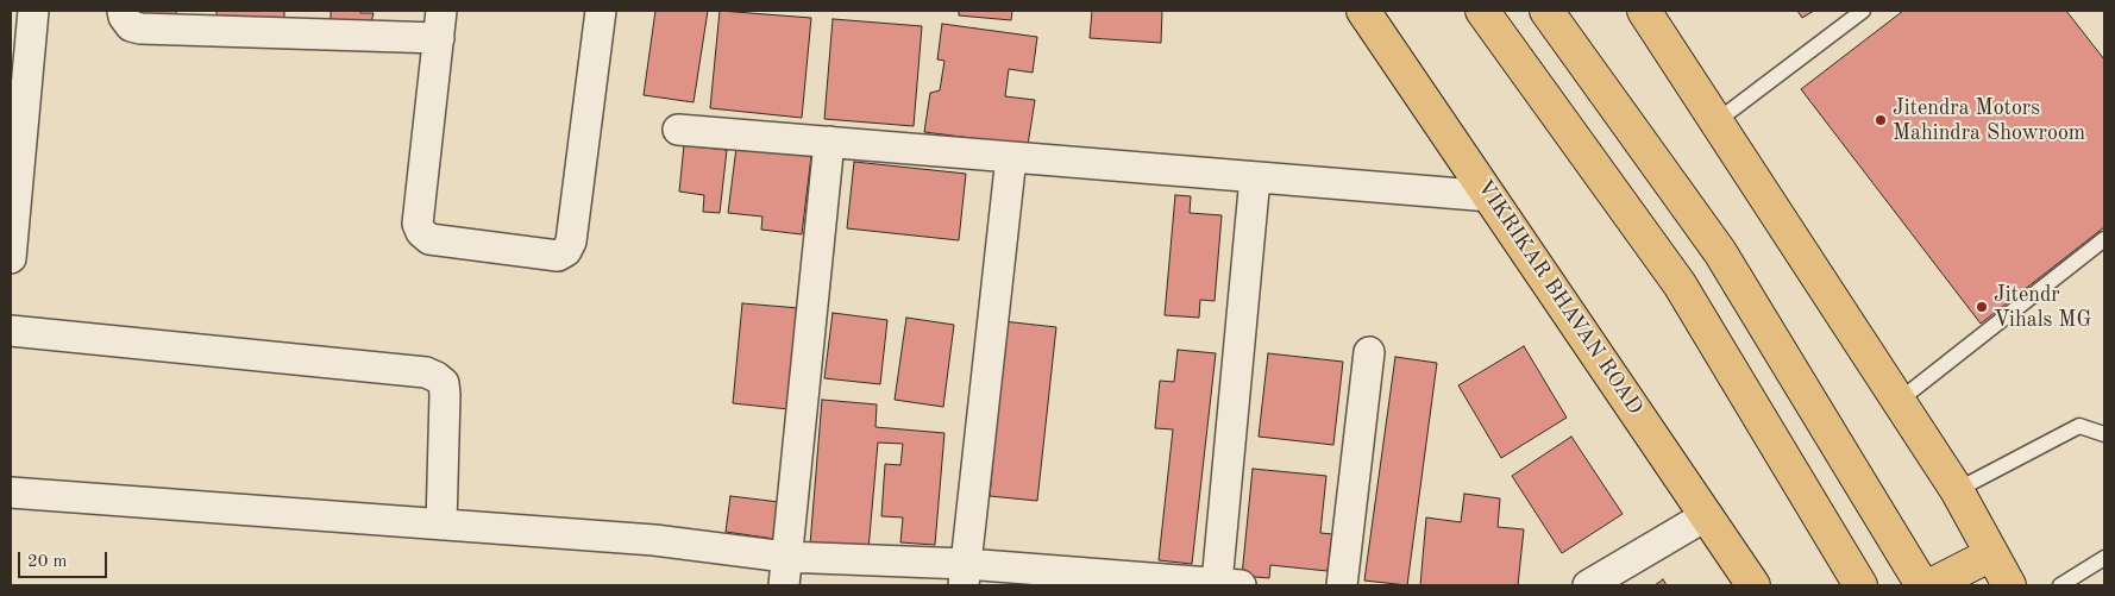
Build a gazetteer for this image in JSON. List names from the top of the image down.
{
  "streets": {
    "main road": ["VIKRIKAR BHAVAN ROAD"]
  },
  "places": ["Jitendra Motors Mahindra Showroom", "Jitendr Vihals MG"],
  "scale_bar": "20 m"
}
